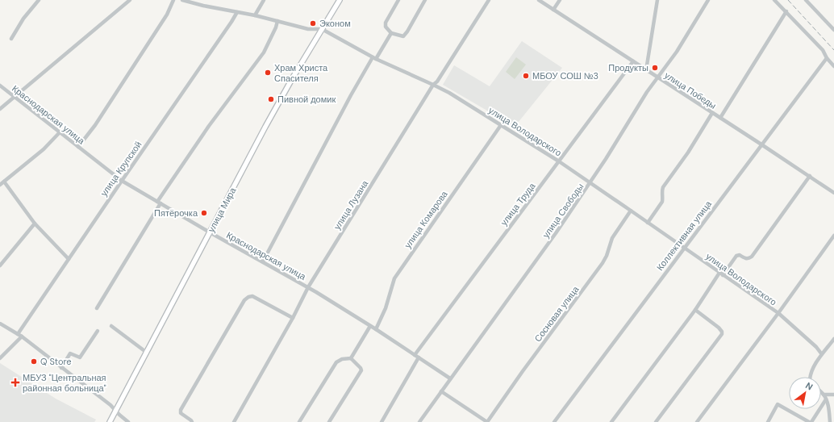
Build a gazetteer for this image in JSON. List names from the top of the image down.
{
  "streets": {
    "main road": ["улица Мира"],
    "street": [
      "улица Победы",
      "Краснодарская улица",
      "улица Володарского",
      "улица Крупской",
      "улица Труда",
      "улица Лузана",
      "улица Свободы",
      "улица Комарова",
      "Коллективная улица",
      "Сосновая улица"
    ]
  },
  "crossings": [
    ["улица Победы", "улица Труда"],
    ["улица Победы", "улица Свободы"],
    ["улица Победы", "Коллективная улица"],
    ["Краснодарская улица", "улица Крупской"],
    ["Краснодарская улица", "улица Труда"],
    ["Краснодарская улица", "улица Лузана"],
    ["Краснодарская улица", "улица Мира"],
    ["Краснодарская улица", "улица Свободы"],
    ["Краснодарская улица", "улица Комарова"],
    ["улица Володарского", "улица Крупской"],
    ["улица Володарского", "улица Труда"],
    ["улица Володарского", "улица Лузана"],
    ["улица Володарского", "улица Мира"],
    ["улица Володарского", "улица Свободы"],
    ["улица Володарского", "улица Комарова"],
    ["улица Володарского", "Коллективная улица"],
    ["улица Володарского", "Сосновая улица"]
  ],
  "places": {
    "other": [
      "Эконом",
      "Продукты",
      "Храм Христа Спасителя",
      "МБОУ СОШ №3",
      "Пивной домик",
      "Пятёрочка",
      "Q Store"
    ],
    "health": ["МБУЗ \"Центральная районная больница\""]
  },
  "north": "top right"
}
